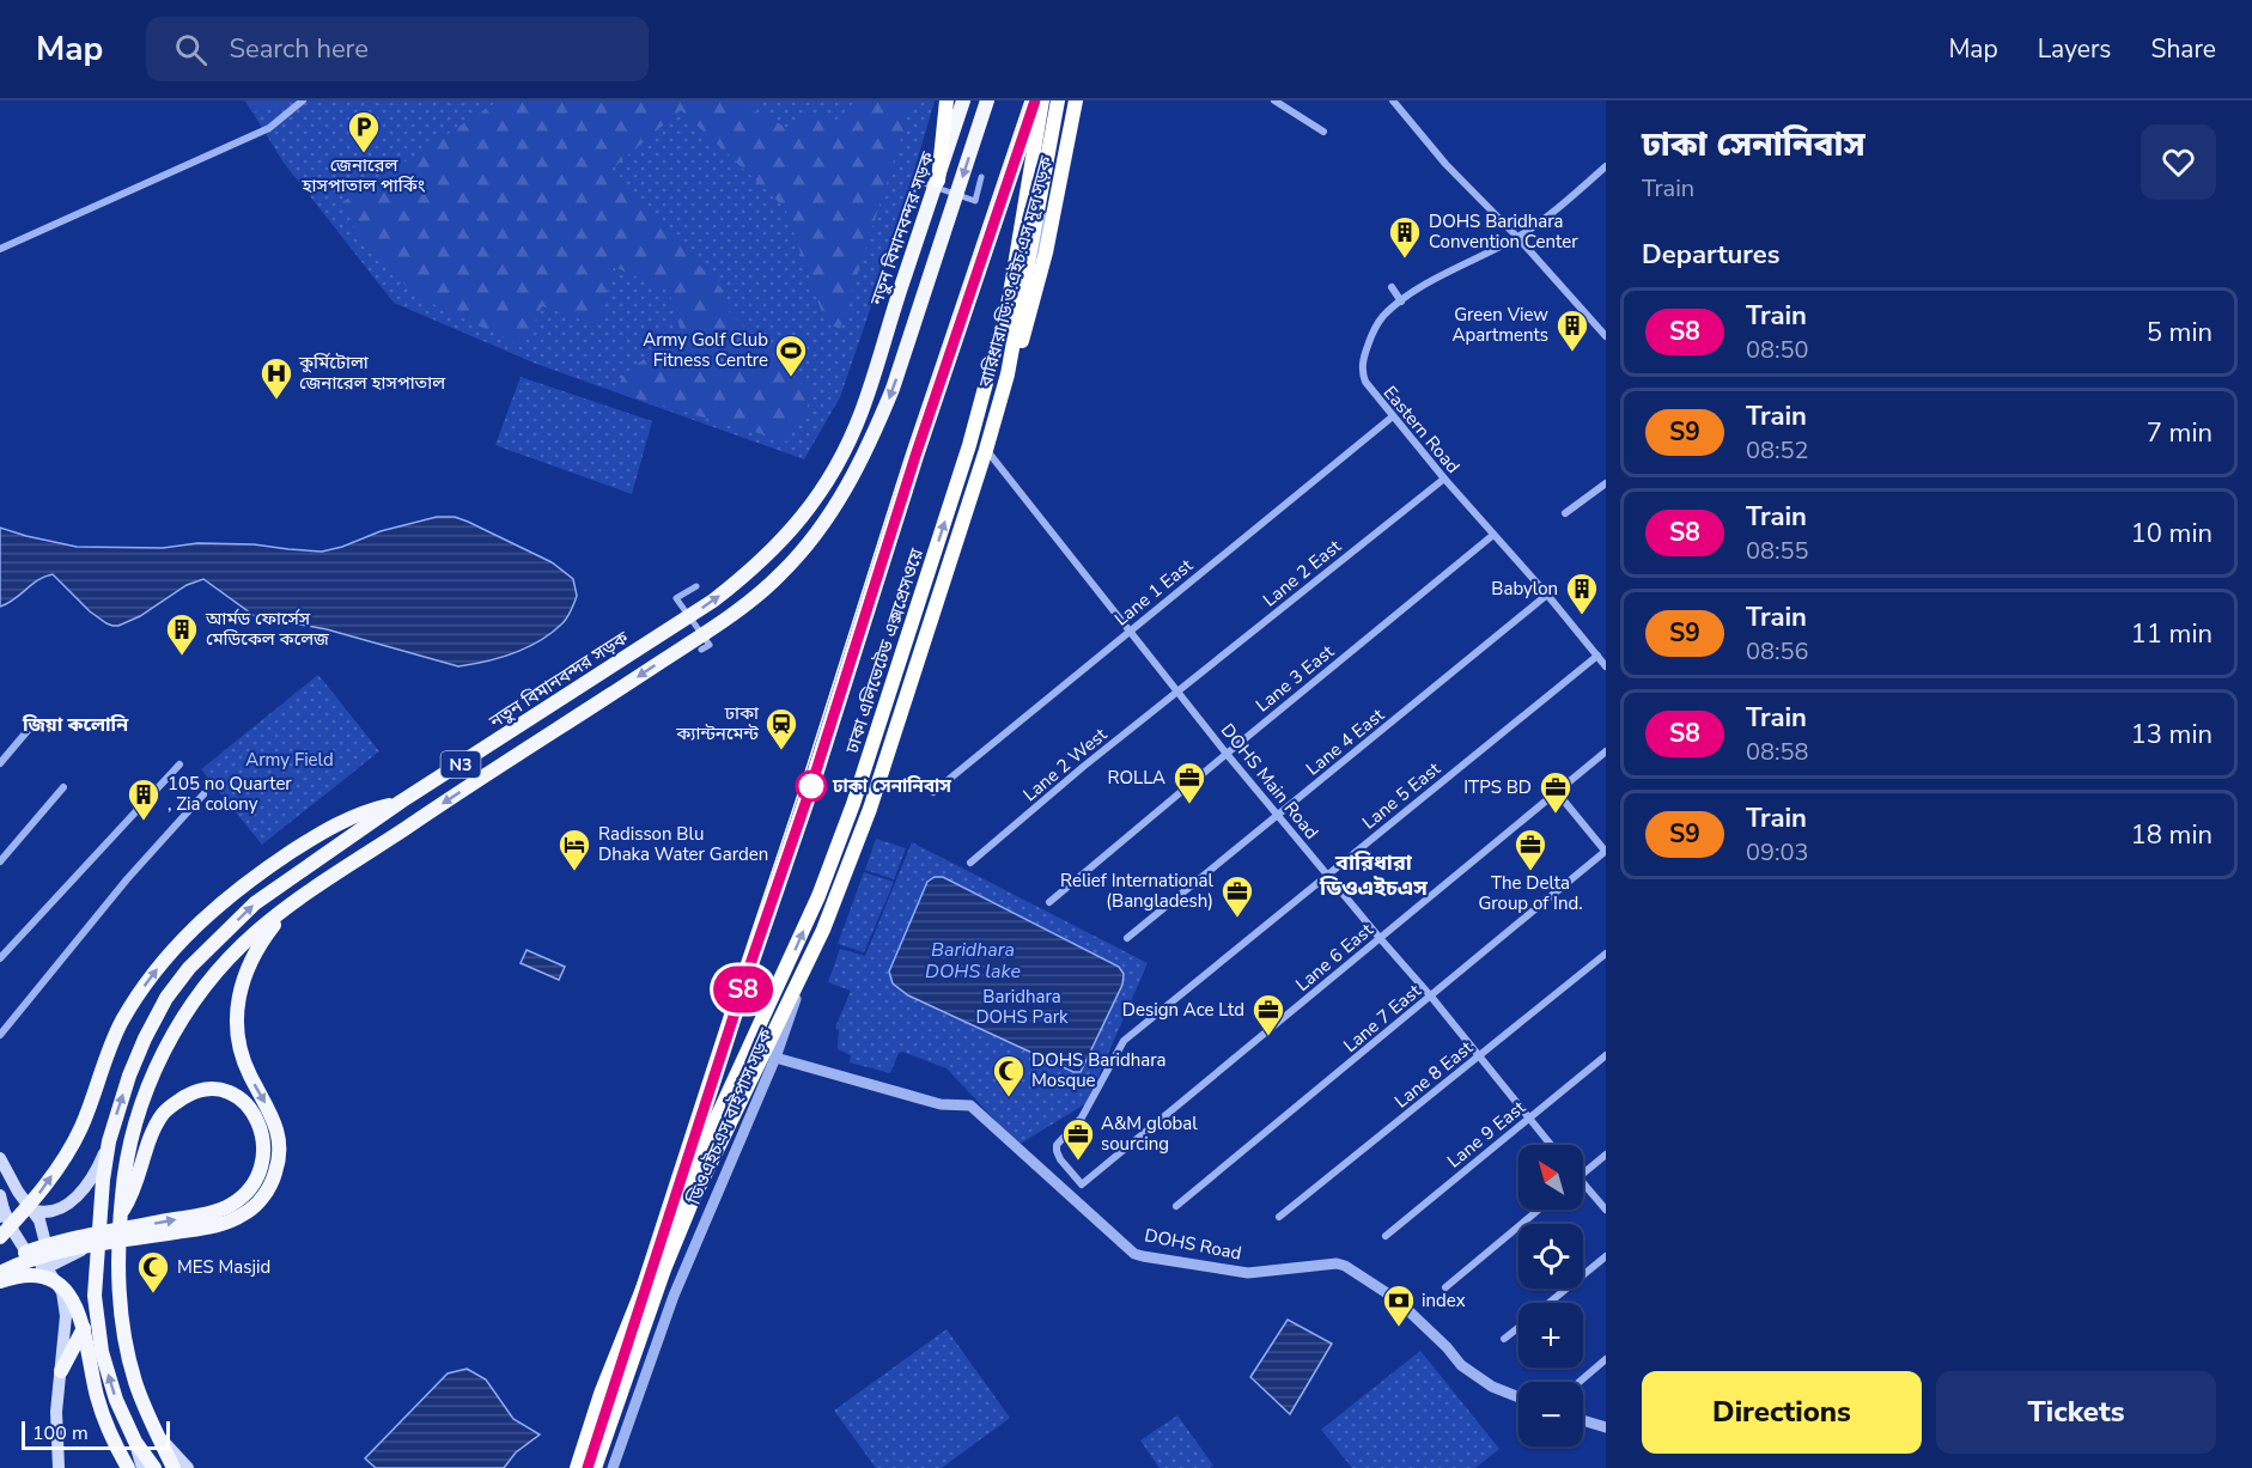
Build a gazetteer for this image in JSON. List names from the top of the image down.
{
  "streets": {
    "highway": ["নতুন বিমানবন্দর সড়ক", "ঢাকা এলিভেটেড এক্সপ্রেসওয়ে", "N3"],
    "street": [
      "বারিধারা ডি.ও.এইচ.এস মূল সড়ক",
      "Eastern Road",
      "Lane 2 East",
      "Lane 1 East",
      "Lane 3 East",
      "Lane 4 East",
      "Lane 2 West",
      "DOHS Main Road",
      "Lane 5 East",
      "Lane 6 East",
      "Lane 7 East",
      "Lane 8 East",
      "ডিওএইচএস বাইপাস সড়ক",
      "Lane 9 East",
      "DOHS Road"
    ]
  },
  "crossings": [
    ["বারিধারা ডি.ও.এইচ.এস মূল সড়ক", "DOHS Main Road"],
    ["বারিধারা ডি.ও.এইচ.এস মূল সড়ক", "ডিওএইচএস বাইপাস সড়ক"],
    ["Eastern Road", "Lane 2 East"],
    ["Eastern Road", "Lane 1 East"],
    ["Eastern Road", "Lane 3 East"],
    ["Eastern Road", "Lane 4 East"],
    ["Eastern Road", "Lane 5 East"],
    ["Lane 2 East", "Lane 2 West"],
    ["Lane 2 East", "DOHS Main Road"],
    ["Lane 1 East", "DOHS Main Road"],
    ["Lane 3 East", "DOHS Main Road"],
    ["Lane 4 East", "DOHS Main Road"],
    ["Lane 2 West", "DOHS Main Road"],
    ["DOHS Main Road", "Lane 5 East"],
    ["DOHS Main Road", "Lane 6 East"],
    ["DOHS Main Road", "Lane 7 East"],
    ["DOHS Main Road", "Lane 8 East"],
    ["DOHS Main Road", "ডিওএইচএস বাইপাস সড়ক"],
    ["DOHS Main Road", "Lane 9 East"],
    ["Lane 5 East", "Lane 6 East"],
    ["ডিওএইচএস বাইপাস সড়ক", "DOHS Road"]
  ],
  "districts": ["জিয়া কলোনি", "বারিধারা ডিওএইচএস"],
  "water": ["Baridhara DOHS lake"],
  "parks": ["Army Field", "Baridhara DOHS Park"],
  "places": {
    "parking": ["জেনারেল হাসপাতাল পার্কিং"],
    "building": [
      "DOHS Baridhara Convention Center",
      "Green View Apartments",
      "Babylon",
      "আর্মড ফোর্সেস মেডিকেল কলেজ",
      "105 no Quarter , Zia colony"
    ],
    "sports": ["Army Golf Club Fitness Centre"],
    "hospital": ["কুর্মিটোলা জেনারেল হাসপাতাল"],
    "station": ["ঢাকা ক্যান্টনমেন্ট"],
    "other": ["ঢাকা সেনানিবাস"],
    "office": [
      "ROLLA",
      "ITPS BD",
      "The Delta Group of Ind.",
      "Relief International (Bangladesh)",
      "Design Ace Ltd",
      "A&M global sourcing"
    ],
    "hotel": ["Radisson Blu Dhaka Water Garden"],
    "mosque": ["DOHS Baridhara Mosque", "MES Masjid"],
    "bank": ["index"]
  },
  "scale_bar": "100 m",
  "north": "top left",
  "page": {
    "header": "Map",
    "search": "Search here",
    "nav": ["Map", "Layers", "Share"],
    "on_map": "S8",
    "heading": [
      ["ঢাকা সেনানিবাস", "Train"],
      "Departures"
    ],
    "list": [
      {
        "mark": "S8",
        "name": "Train",
        "note": "08:50",
        "value": "5 min"
      },
      {
        "mark": "S9",
        "name": "Train",
        "note": "08:52",
        "value": "7 min"
      },
      {
        "mark": "S8",
        "name": "Train",
        "note": "08:55",
        "value": "10 min"
      },
      {
        "mark": "S9",
        "name": "Train",
        "note": "08:56",
        "value": "11 min"
      },
      {
        "mark": "S8",
        "name": "Train",
        "note": "08:58",
        "value": "13 min"
      },
      {
        "mark": "S9",
        "name": "Train",
        "note": "09:03",
        "value": "18 min"
      }
    ],
    "map_buttons": ["+", "−"],
    "buttons": ["Directions", "Tickets"],
    "scale": "100 m"
  }
}
